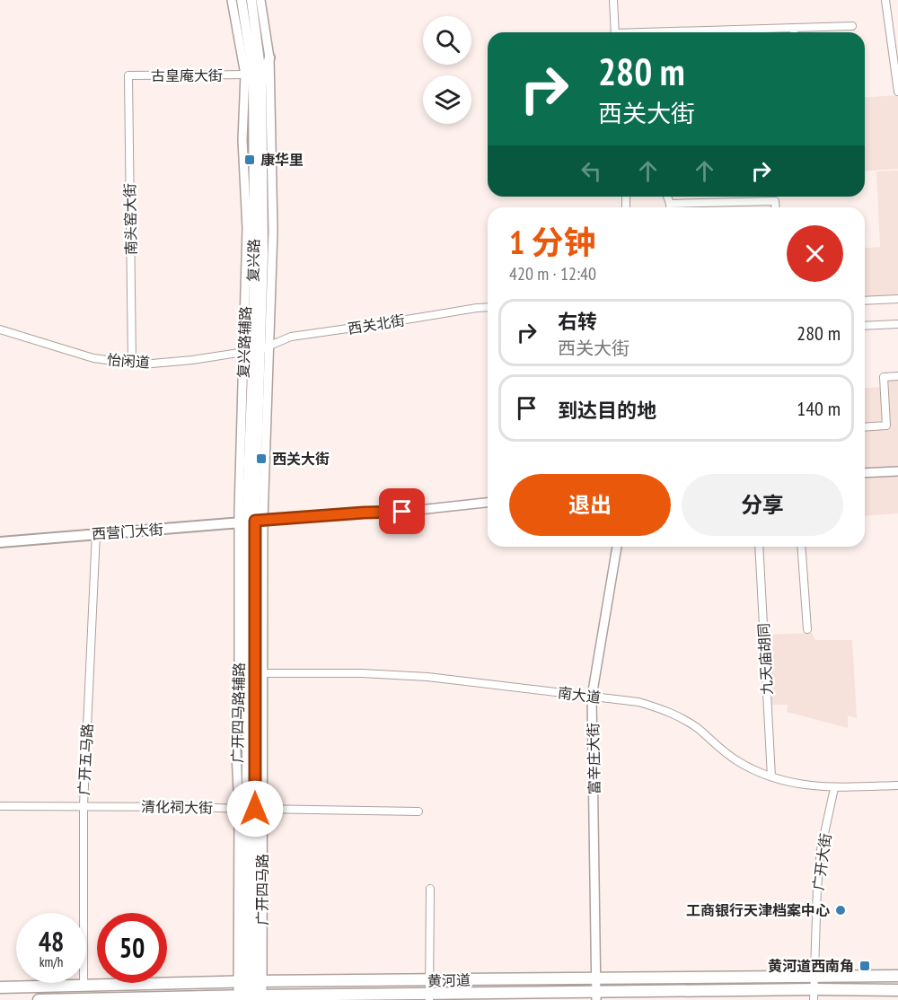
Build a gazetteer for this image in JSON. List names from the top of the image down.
{
  "streets": {
    "main road": [
      "复兴路",
      "西营门大街",
      "广开四马路",
      "黄河道"
    ],
    "street": [
      "古皇庵大街",
      "南头窑大街",
      "西关北街",
      "复兴路辅路",
      "怡闲道",
      "九天庙胡同",
      "南大道",
      "广开四马路辅路",
      "富辛庄大街",
      "广开五马路",
      "清化祠大街",
      "广开大街"
    ]
  },
  "crossings": [
    ["古皇庵大街", "南头窑大街"],
    ["古皇庵大街", "复兴路辅路"],
    ["南头窑大街", "怡闲道"],
    ["复兴路", "西关北街"],
    ["复兴路", "复兴路辅路"],
    ["复兴路", "怡闲道"],
    ["复兴路", "西营门大街"],
    ["复兴路", "广开四马路辅路"],
    ["复兴路", "广开四马路"],
    ["西关北街", "复兴路辅路"],
    ["西关北街", "怡闲道"],
    ["复兴路辅路", "怡闲道"],
    ["复兴路辅路", "西营门大街"],
    ["复兴路辅路", "广开四马路辅路"],
    ["复兴路辅路", "广开四马路"],
    ["西营门大街", "广开四马路辅路"],
    ["西营门大街", "广开五马路"],
    ["西营门大街", "广开四马路"],
    ["九天庙胡同", "南大道"],
    ["南大道", "广开四马路辅路"],
    ["南大道", "富辛庄大街"],
    ["南大道", "广开大街"],
    ["南大道", "广开四马路"],
    ["广开四马路辅路", "清化祠大街"],
    ["广开四马路辅路", "广开四马路"],
    ["广开四马路辅路", "黄河道"],
    ["富辛庄大街", "黄河道"],
    ["广开五马路", "清化祠大街"],
    ["广开五马路", "黄河道"],
    ["清化祠大街", "广开四马路"],
    ["广开大街", "黄河道"],
    ["广开四马路", "黄河道"]
  ],
  "places": {
    "transit": ["康华里", "西关大街", "黄河道西南角"],
    "other": ["工商银行天津档案中心"]
  },
  "page": {
    "turn": ["280 m", "西关大街"],
    "heading": ["1 分钟", "420 m · 12:40"],
    "list": [
      {
        "name": "右转",
        "note": "西关大街",
        "value": "280 m"
      },
      {
        "name": "到达目的地",
        "value": "140 m"
      }
    ],
    "buttons": ["退出", "分享"],
    "speed": "48 km/h",
    "limit": "50"
  }
}
